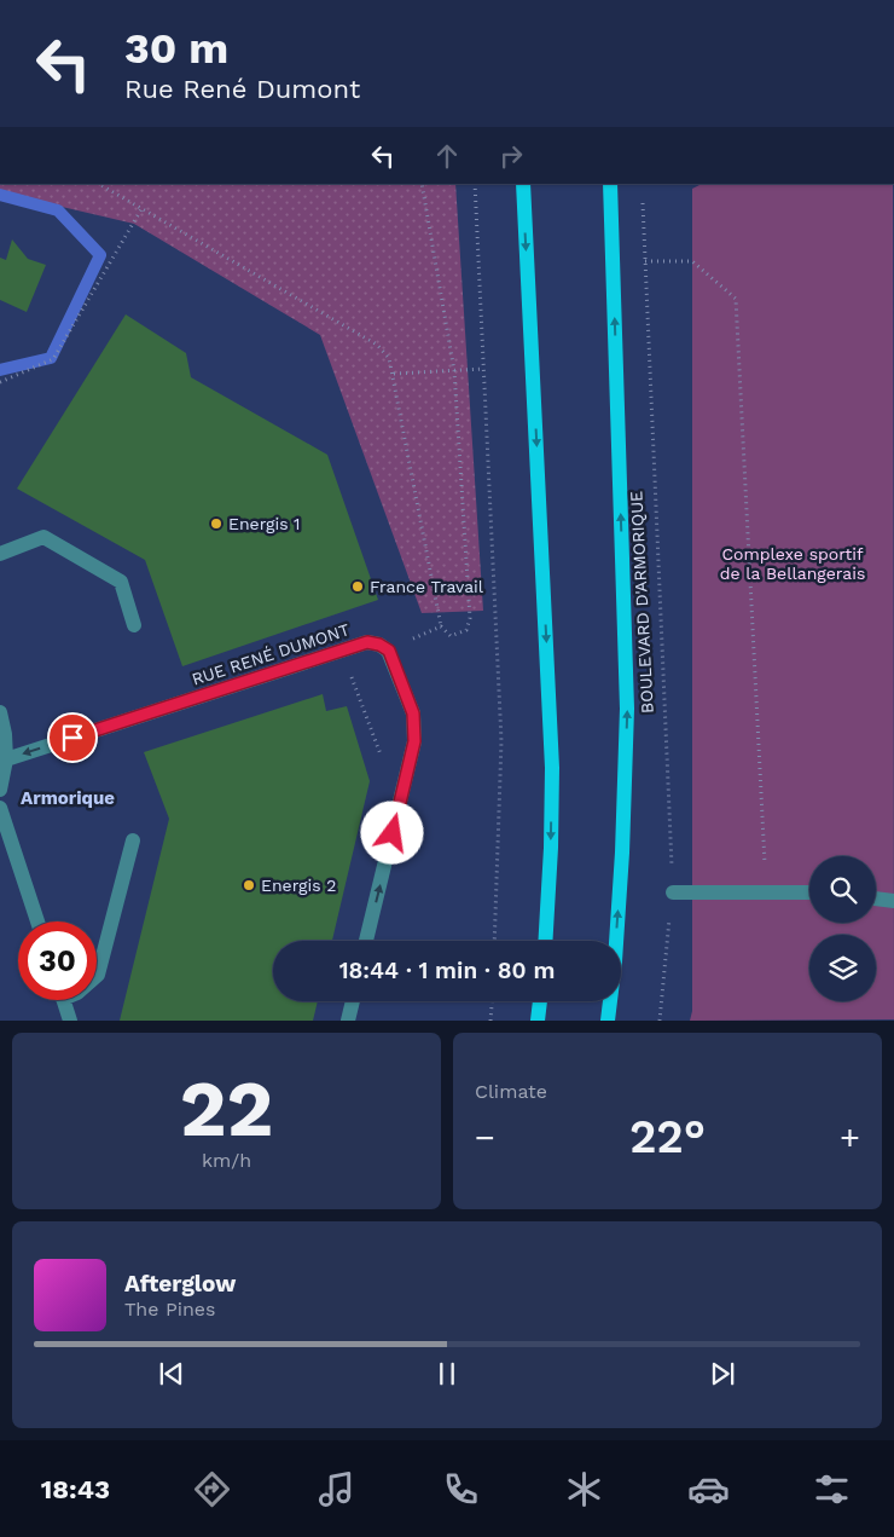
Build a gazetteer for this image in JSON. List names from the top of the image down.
{
  "streets": {
    "main road": ["BOULEVARD D'ARMORIQUE"],
    "street": ["RUE RENÉ DUMONT"]
  },
  "one_way": ["RUE RENÉ DUMONT"],
  "districts": ["Armorique"],
  "parks": ["Complexe sportif de la Bellangerais"],
  "places": ["Energis 1", "France Travail", "Energis 2"],
  "page": {
    "turn": ["30 m", "Rue René Dumont"],
    "limit": "30",
    "trip": "18:44 · 1 min · 80 m",
    "tile": [
      ["22", "km/h"],
      "Climate"
    ],
    "heat": ["−", "22°", "+"],
    "song": ["Afterglow", "The Pines"],
    "tabs": "18:43"
  }
}
